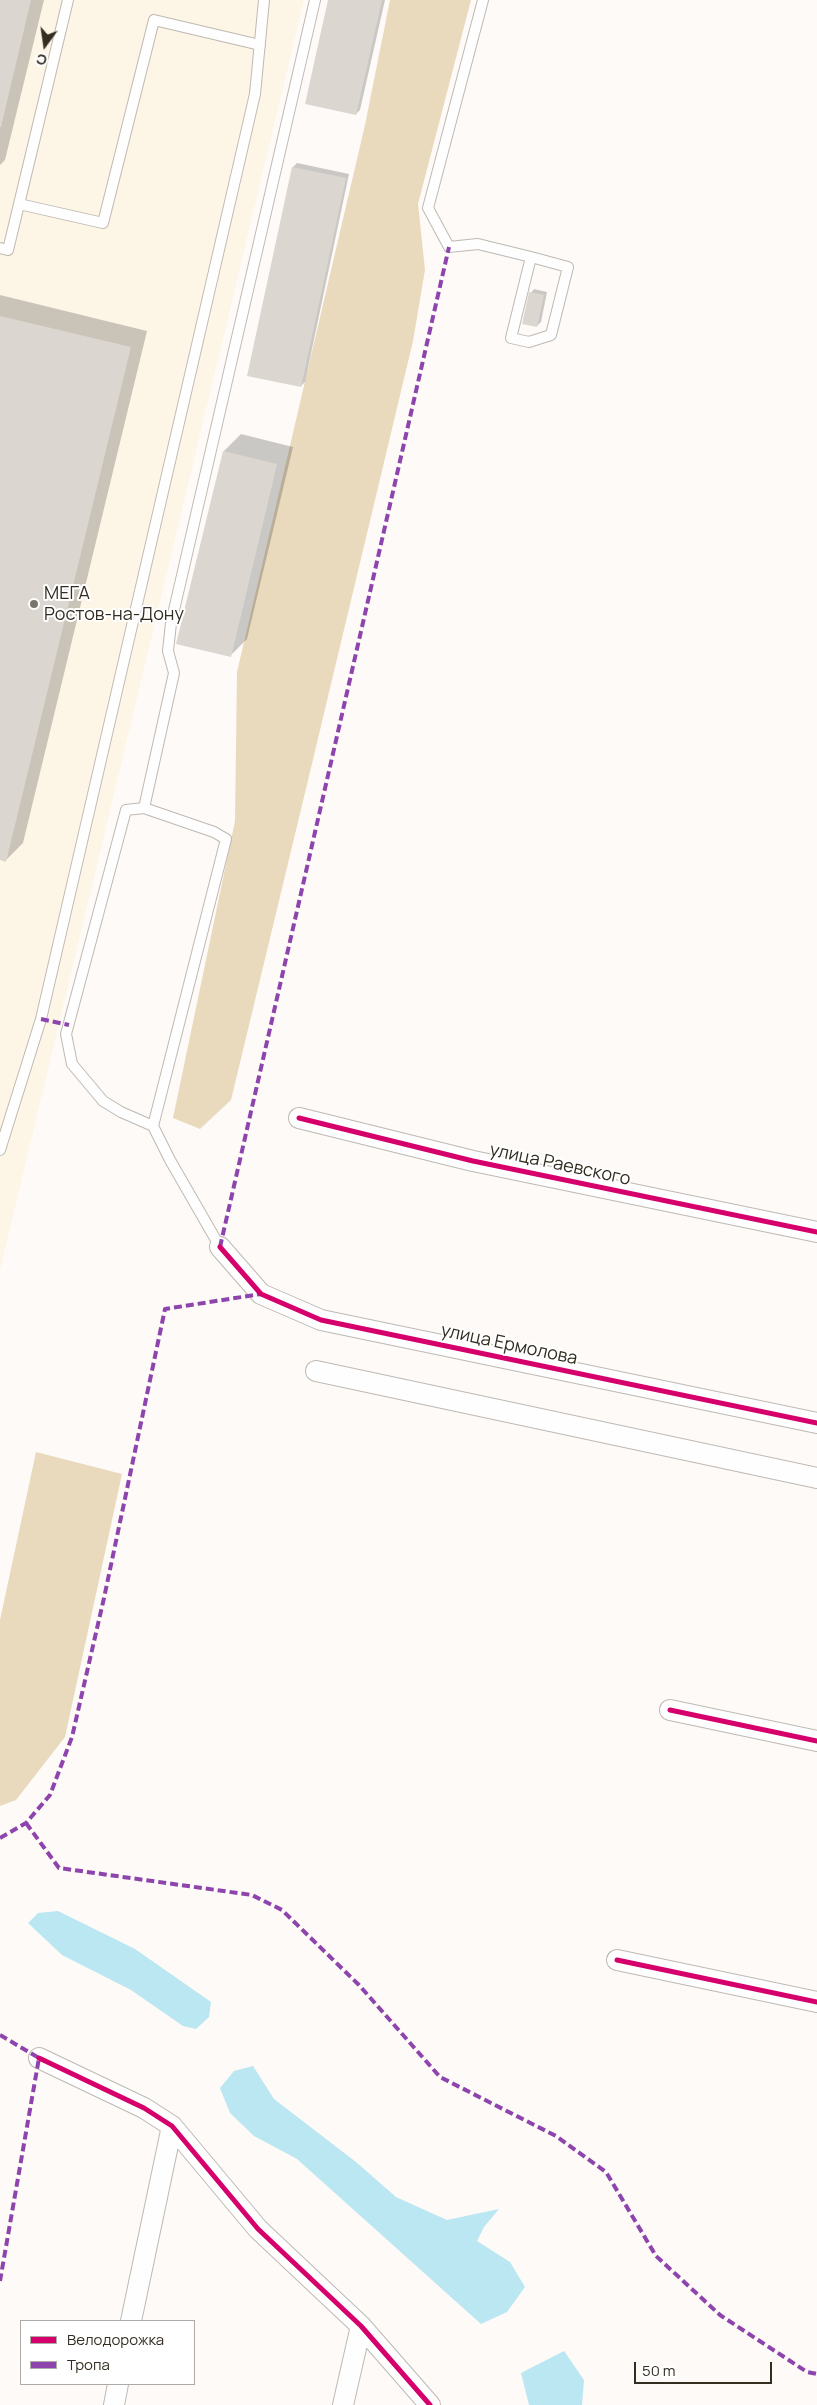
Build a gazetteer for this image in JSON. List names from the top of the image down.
{
  "streets": {
    "street": ["улица Раевского", "улица Ермолова"]
  },
  "places": ["МЕГА Ростов-на-Дону"],
  "legend": ["Велодорожка", "Тропа"],
  "scale_bar": "50 m",
  "north": "bottom"
}
